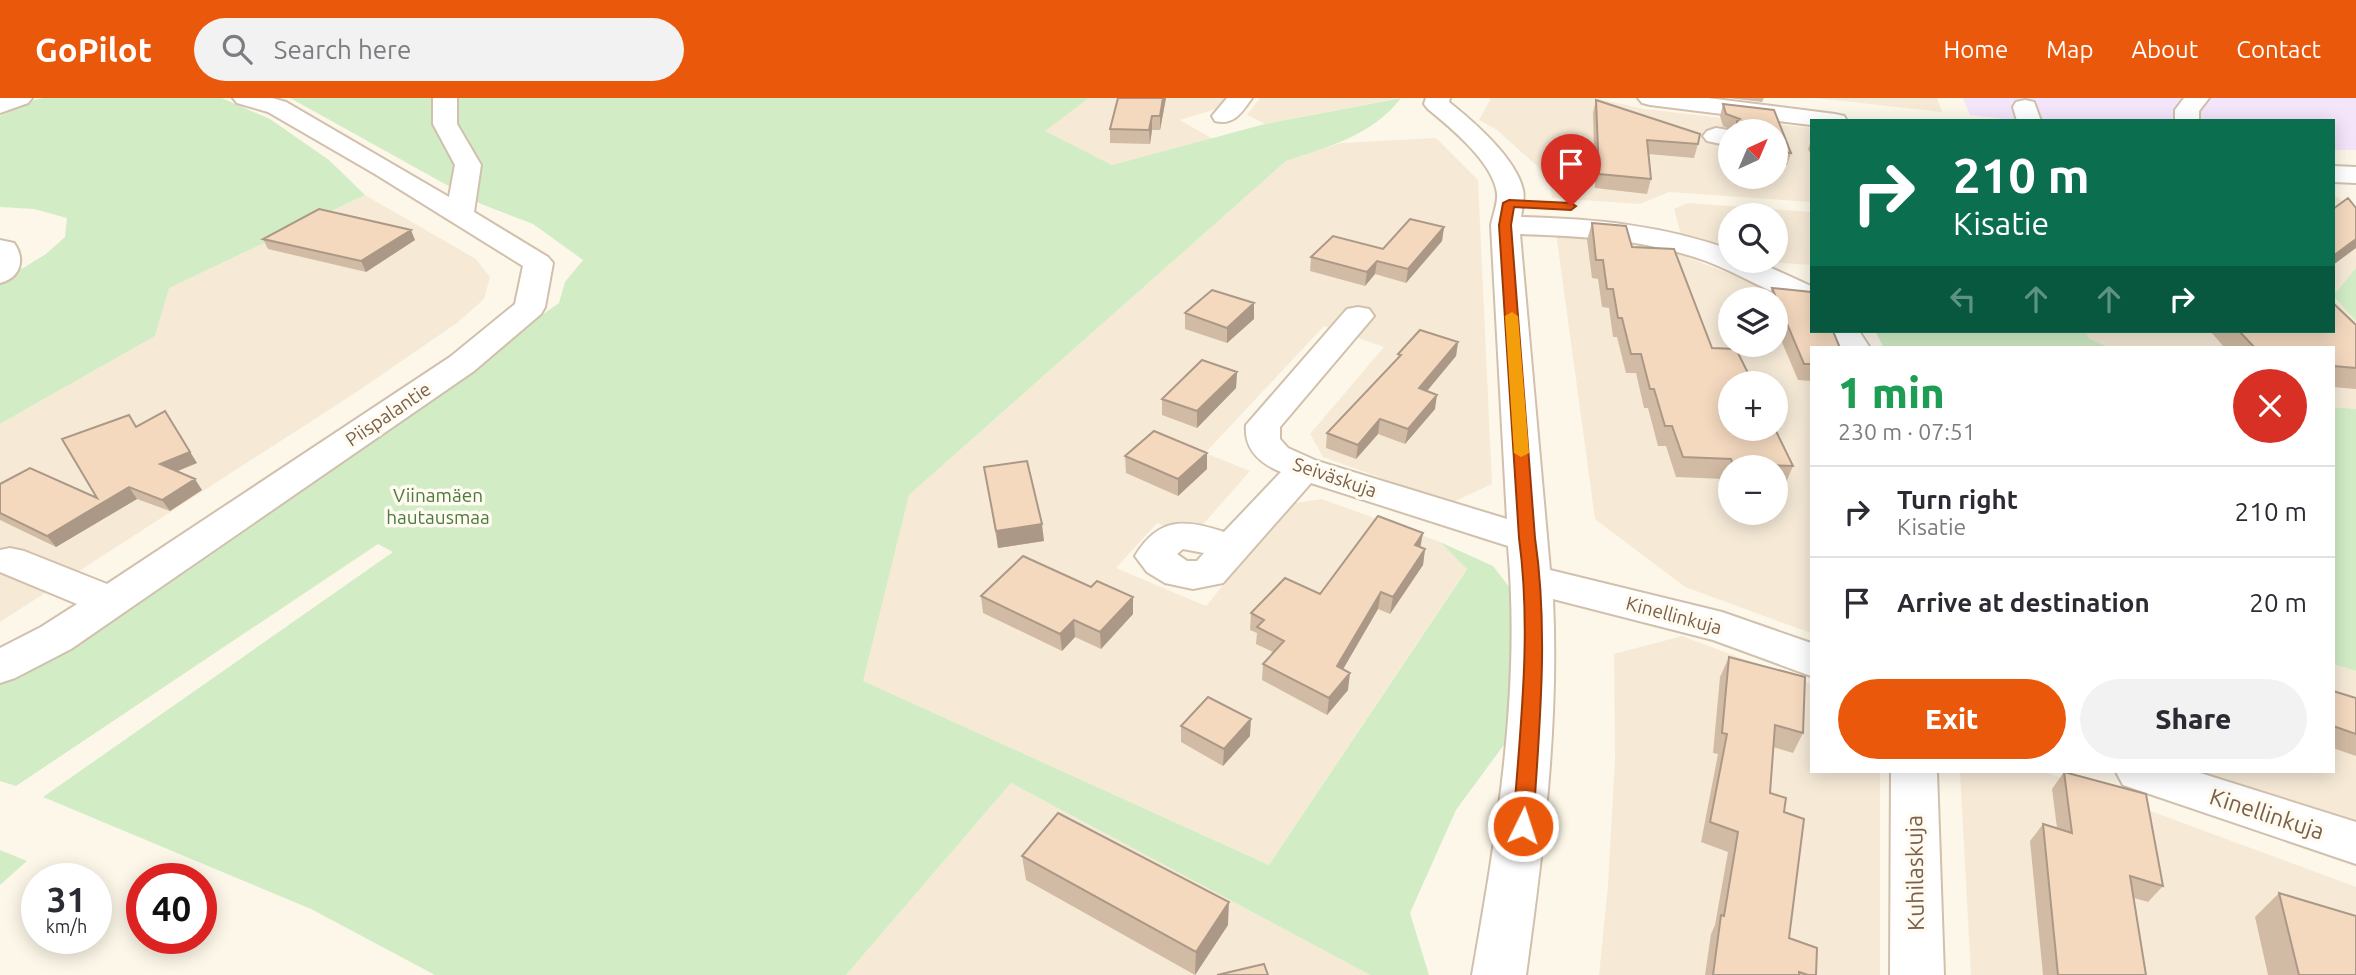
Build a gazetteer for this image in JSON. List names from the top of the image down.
{
  "streets": {
    "street": [
      "Piispalantie",
      "Seiväskuja",
      "Kinellinkuja",
      "Kuhilaskuja"
    ]
  },
  "crossings": [
    ["Seiväskuja", "Kinellinkuja"]
  ],
  "parks": ["Viinamäen hautausmaa"],
  "north": "top right",
  "page": {
    "header": "GoPilot",
    "search": "Search here",
    "nav": [
      "Home",
      "Map",
      "About",
      "Contact"
    ],
    "map_buttons": ["+", "−"],
    "turn": ["210 m", "Kisatie"],
    "heading": ["1 min", "230 m · 07:51"],
    "list": [
      {
        "name": "Turn right",
        "note": "Kisatie",
        "value": "210 m"
      },
      {
        "name": "Arrive at destination",
        "value": "20 m"
      }
    ],
    "buttons": ["Exit", "Share"],
    "speed": "31 km/h",
    "limit": "40"
  }
}
